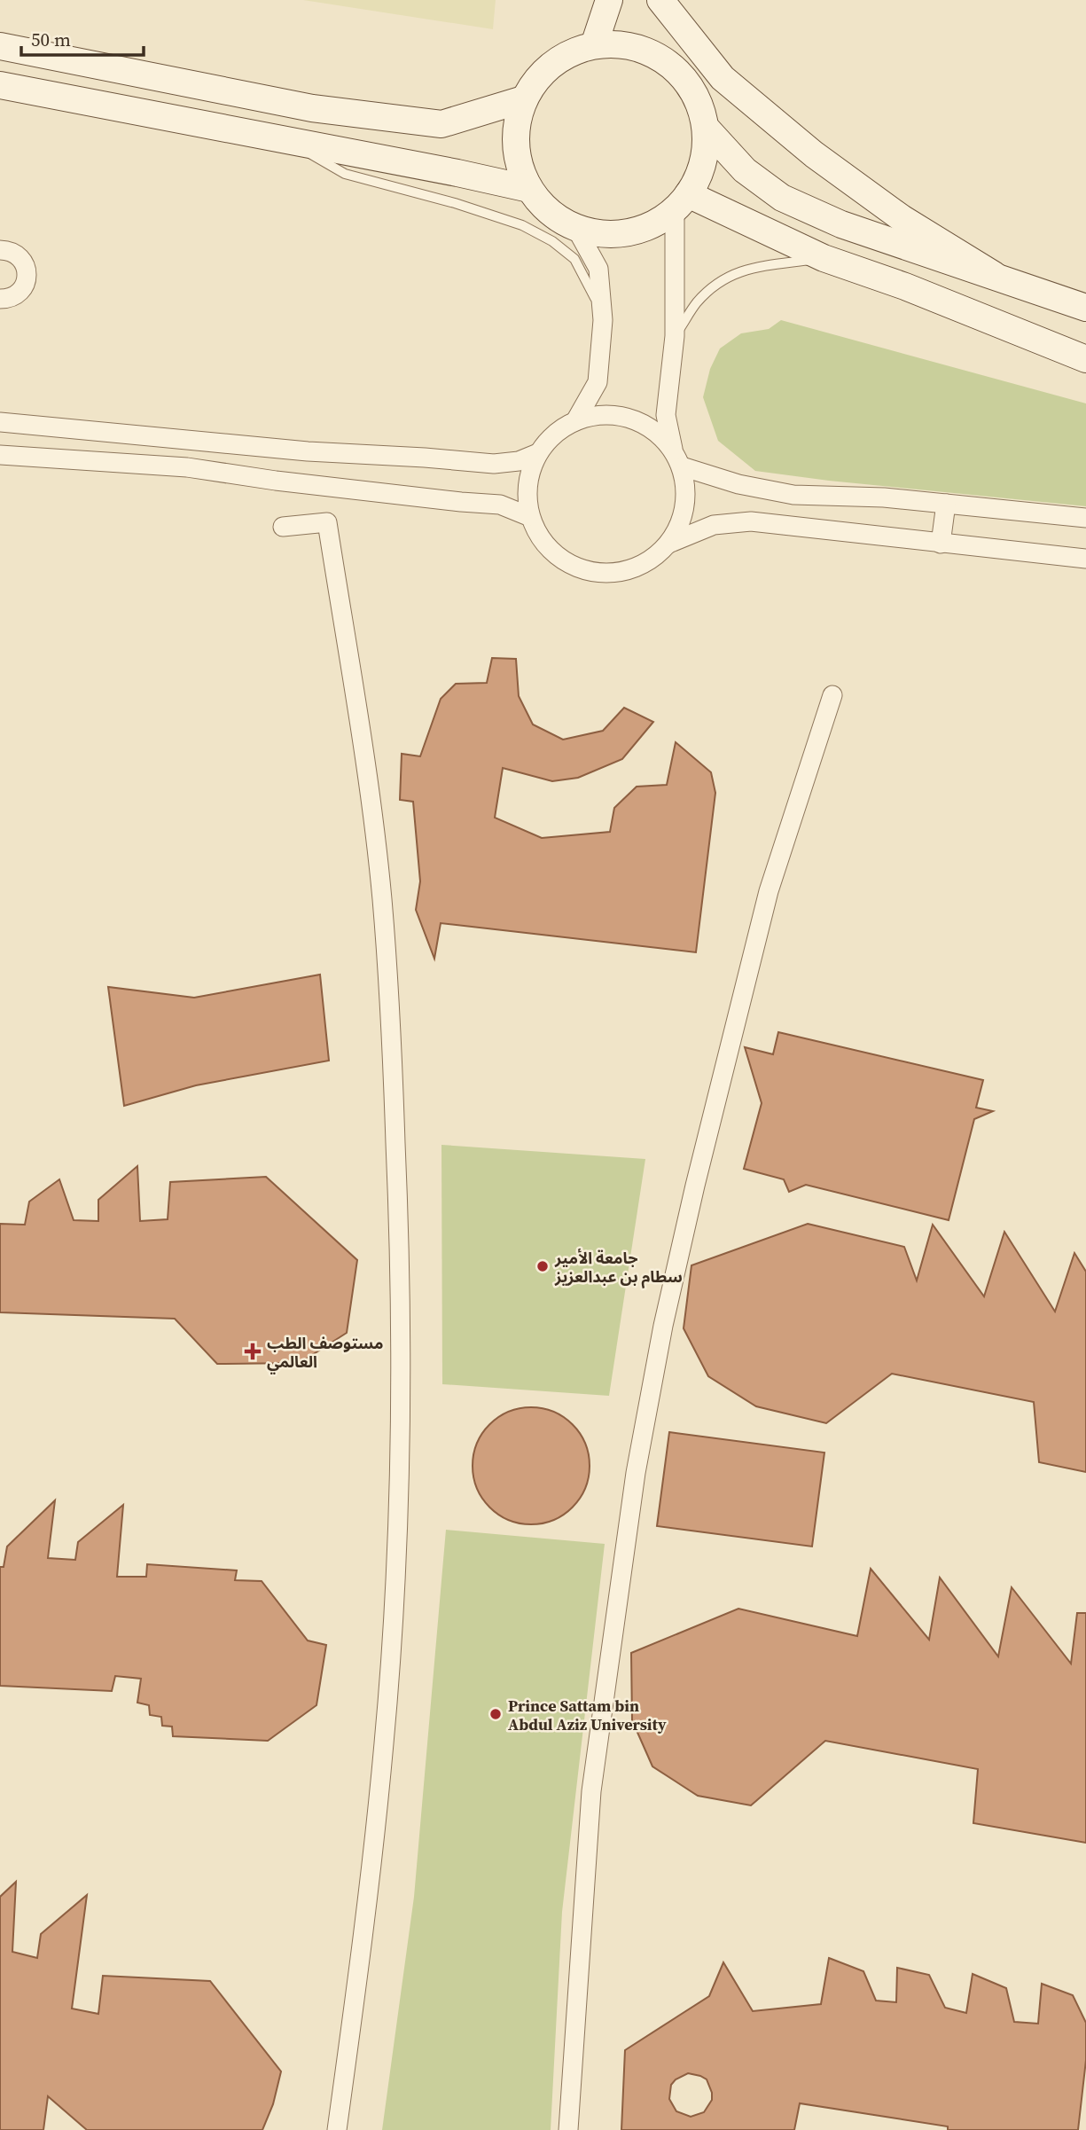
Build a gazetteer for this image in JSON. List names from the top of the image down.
{
  "places": {
    "other": ["جامعة الأمير سطام بن عبدالعزيز", "Prince Sattam bin Abdul Aziz University"],
    "health": ["مستوصف الطب العالمي"]
  },
  "scale_bar": "50 m"
}
